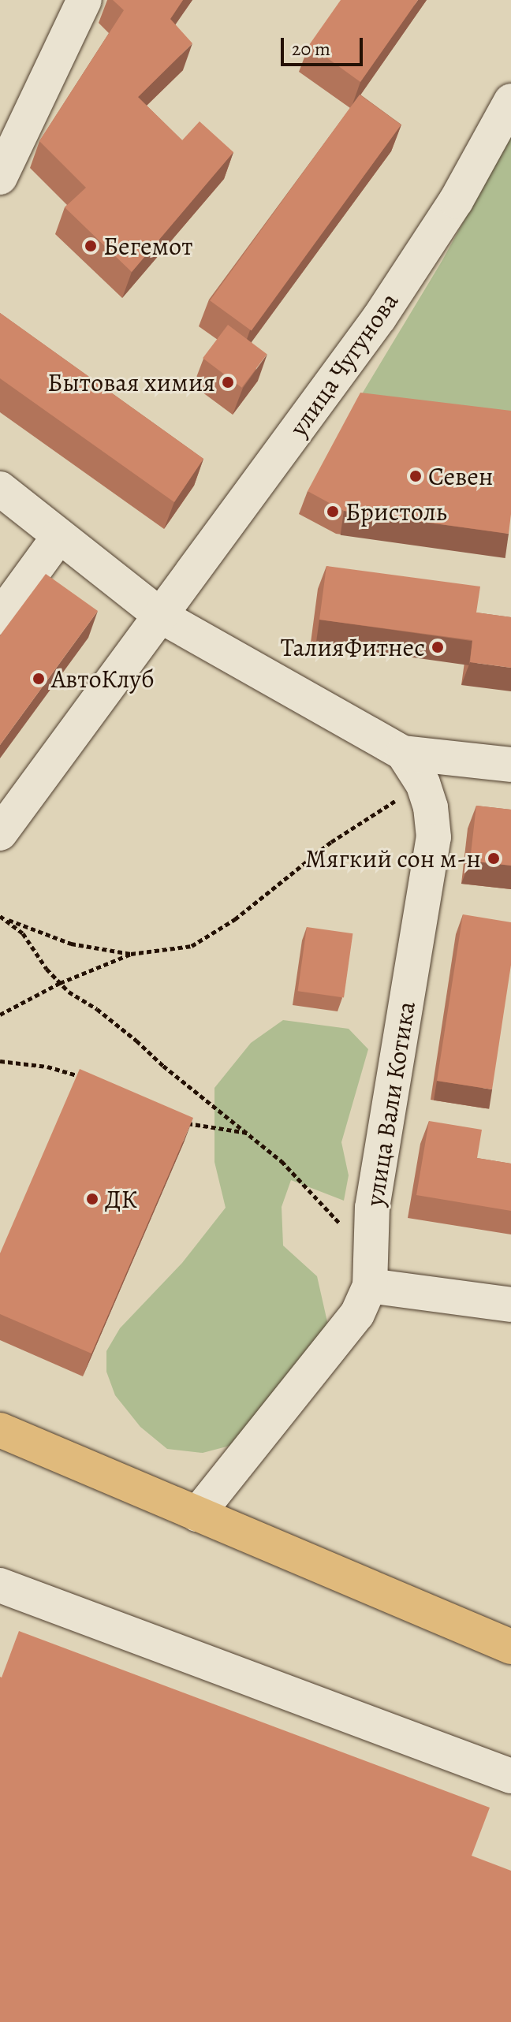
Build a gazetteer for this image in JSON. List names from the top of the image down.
{
  "streets": {
    "street": ["улица Чугунова", "улица Вали Котика"]
  },
  "places": [
    "Бегемот",
    "Бытовая химия",
    "Севен",
    "Бристоль",
    "ТалияФитнес",
    "АвтоКлуб",
    "Мягкий сон м-н",
    "ДК"
  ],
  "scale_bar": "20 m"
}
